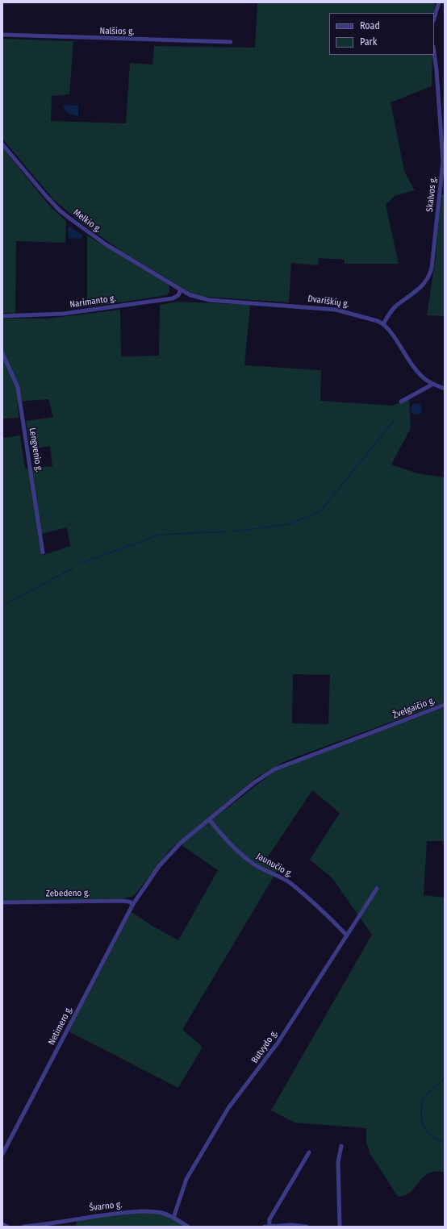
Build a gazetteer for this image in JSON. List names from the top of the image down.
{
  "streets": {
    "street": [
      "Nalšios g.",
      "Skalvos g.",
      "Melkio g.",
      "Narimanto g.",
      "Dvariškių g.",
      "Lengvenio g.",
      "Žvelgaičio g.",
      "Jaunučio g.",
      "Zebedeno g.",
      "Netimero g.",
      "Butvydo g.",
      "Švarno g."
    ]
  },
  "crossings": [
    ["Skalvos g.", "Dvariškių g."],
    ["Melkio g.", "Narimanto g."],
    ["Melkio g.", "Dvariškių g."],
    ["Narimanto g.", "Dvariškių g."],
    ["Žvelgaičio g.", "Jaunučio g."],
    ["Žvelgaičio g.", "Netimero g."],
    ["Jaunučio g.", "Netimero g."],
    ["Jaunučio g.", "Butvydo g."],
    ["Zebedeno g.", "Netimero g."],
    ["Butvydo g.", "Švarno g."]
  ],
  "legend": ["Road", "Park"]
}
